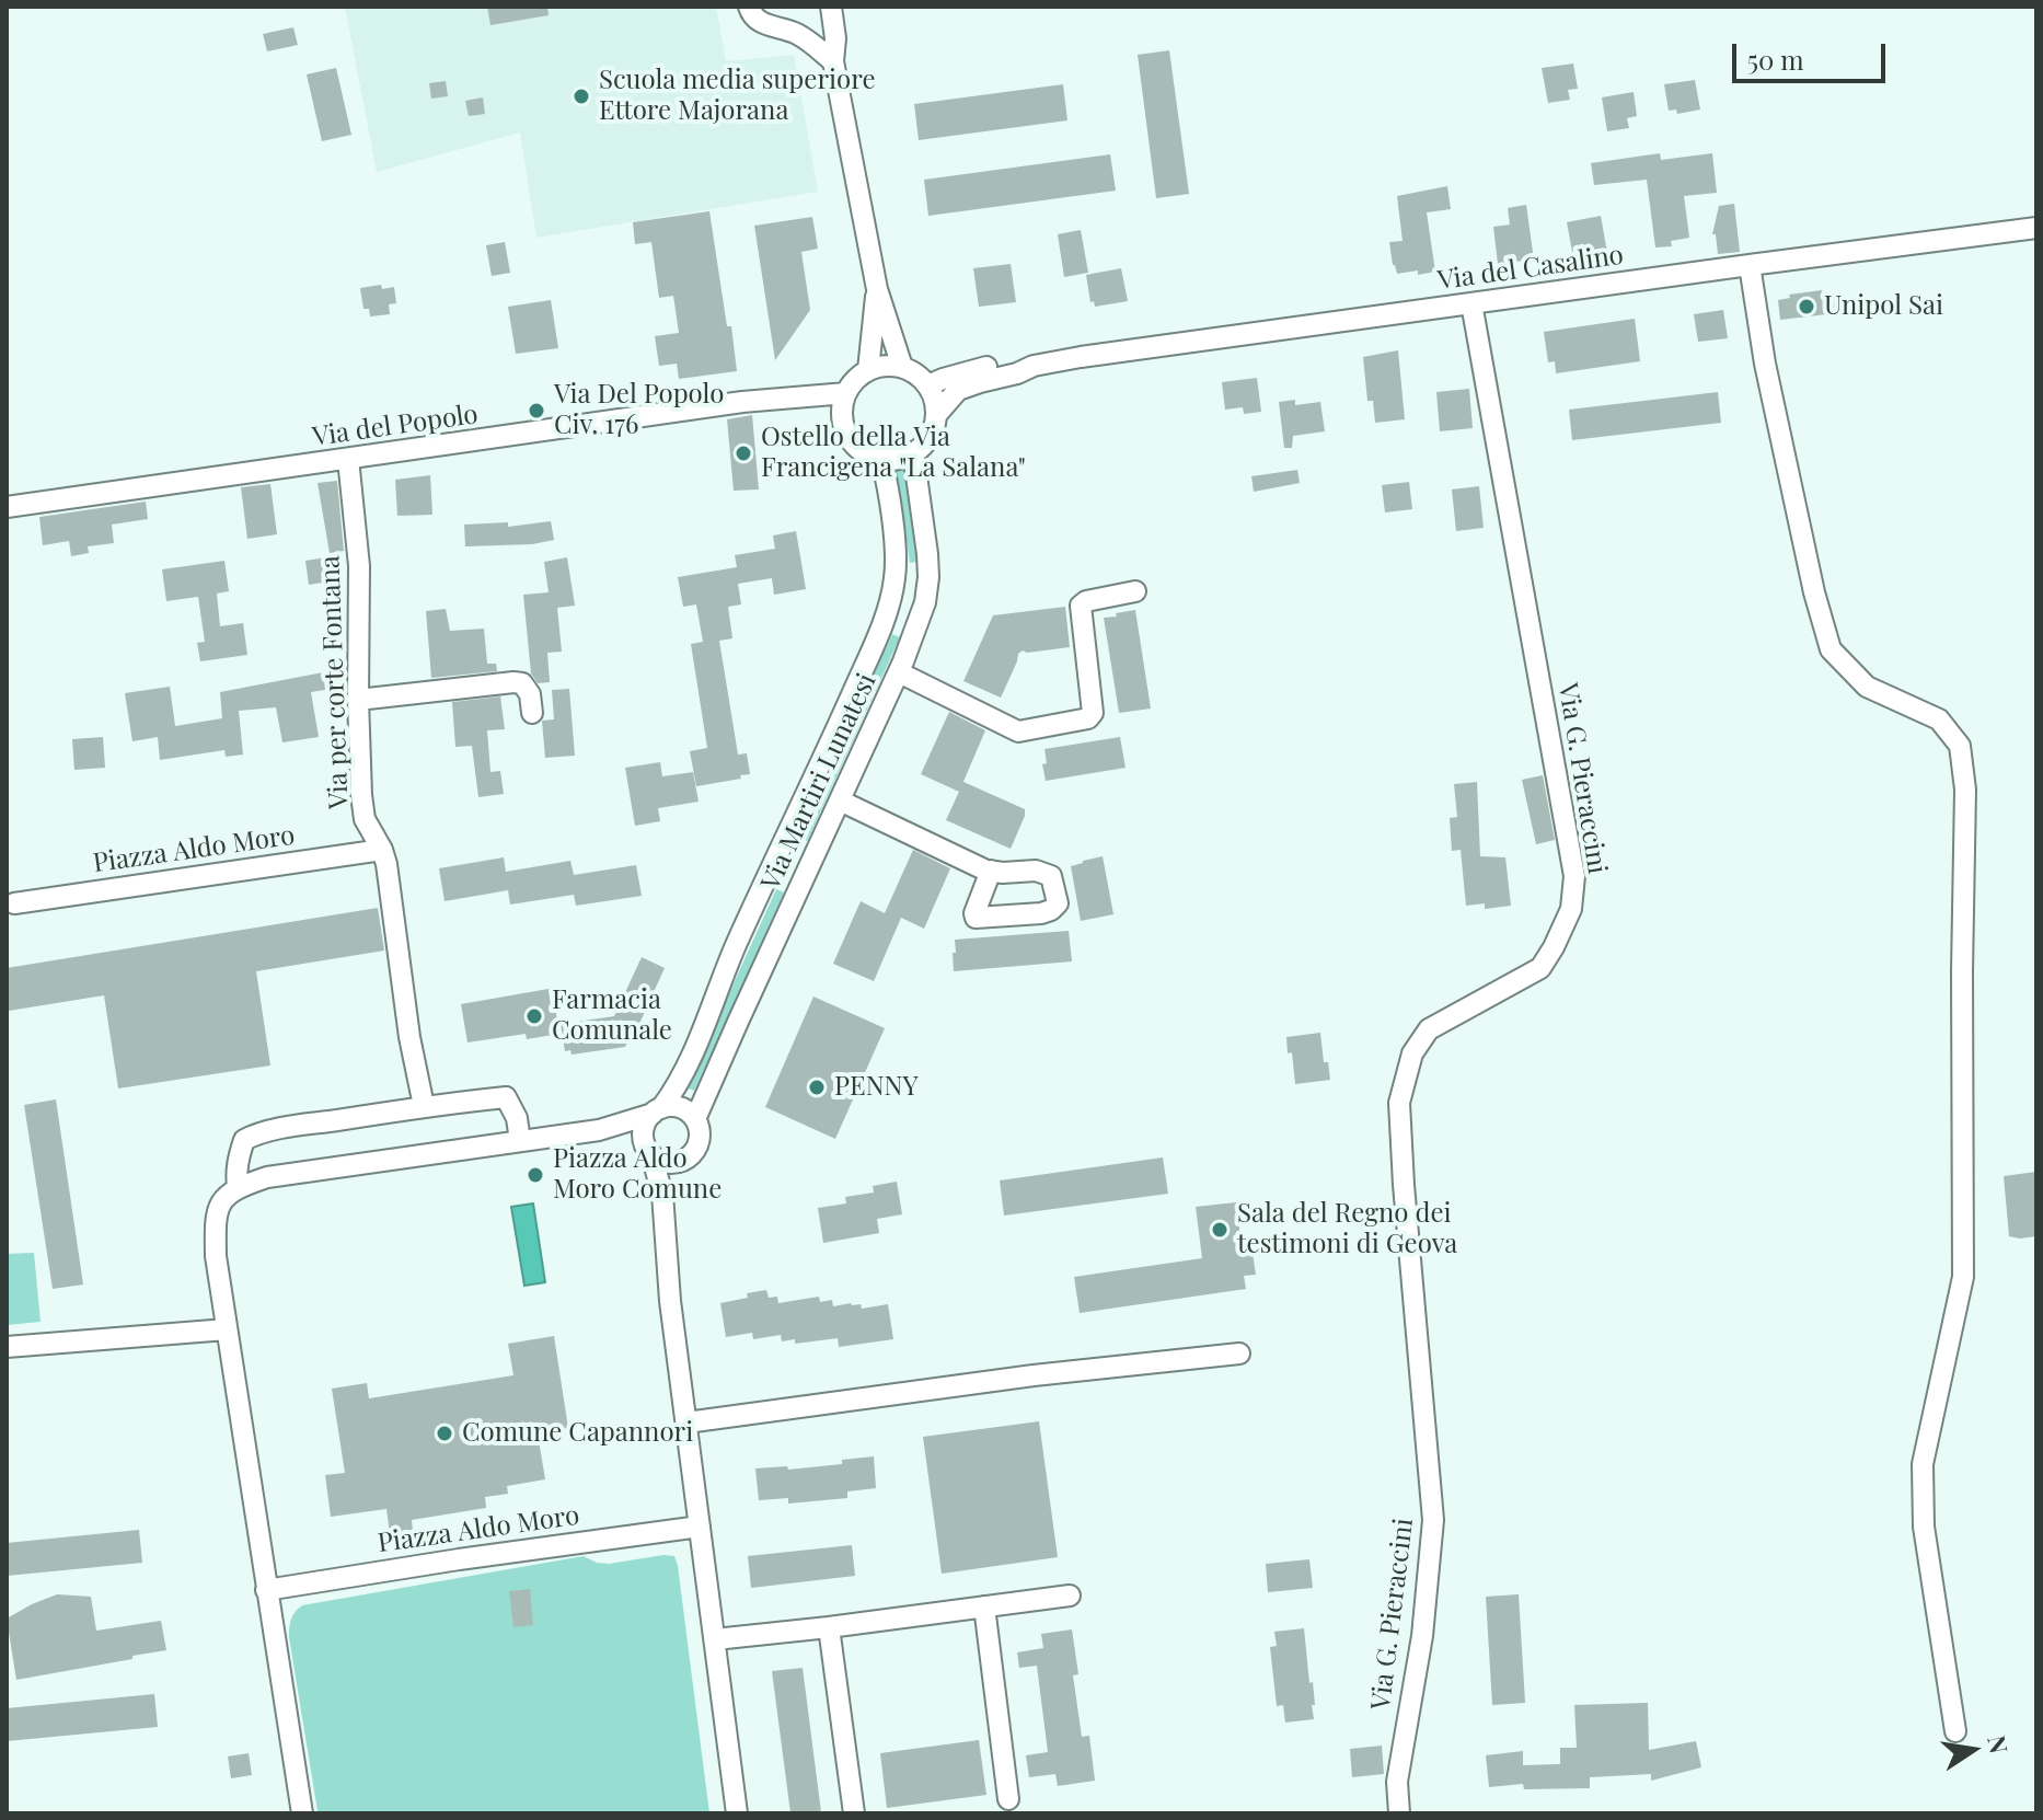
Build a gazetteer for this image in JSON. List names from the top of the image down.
{
  "streets": {
    "street": [
      "Via del Casalino",
      "Via del Popolo",
      "Via per corte Fontana",
      "Via G. Pieraccini",
      "Via Martiri Lunatesi",
      "Piazza Aldo Moro"
    ]
  },
  "crossings": [
    ["Via del Casalino", "Via del Popolo"],
    ["Via del Casalino", "Via G. Pieraccini"],
    ["Via del Casalino", "Via Martiri Lunatesi"],
    ["Via del Popolo", "Via per corte Fontana"],
    ["Via del Popolo", "Via Martiri Lunatesi"],
    ["Via per corte Fontana", "Piazza Aldo Moro"],
    ["Via Martiri Lunatesi", "Piazza Aldo Moro"]
  ],
  "places": [
    "Scuola media superiore Ettore Majorana",
    "Unipol Sai",
    "Via Del Popolo Civ. 176",
    "Ostello della Via Francigena \"La Salana\"",
    "Farmacia Comunale",
    "PENNY",
    "Piazza Aldo Moro Comune",
    "Sala del Regno dei testimoni di Geova",
    "Comune Capannori"
  ],
  "scale_bar": "50 m",
  "north": "right"
}
